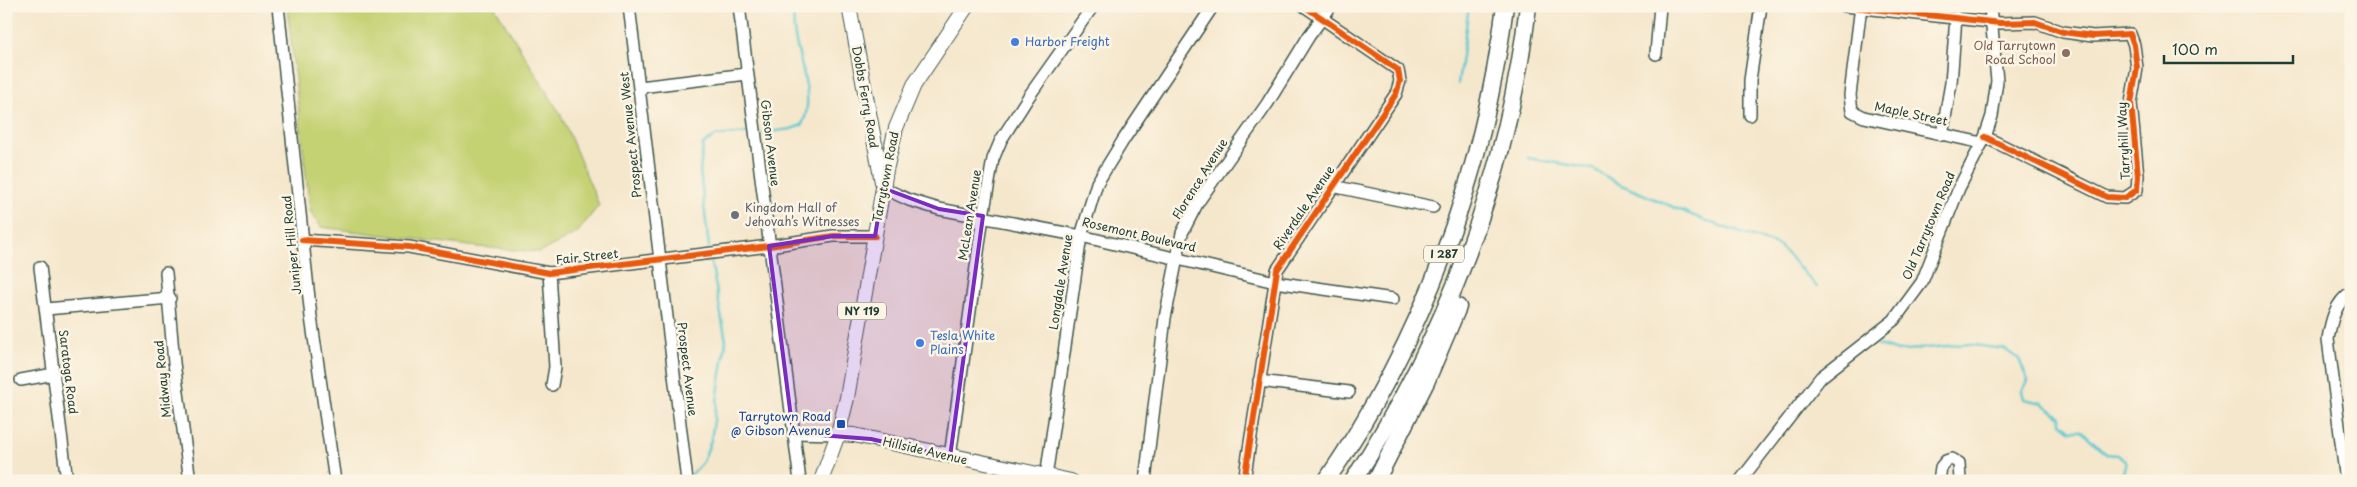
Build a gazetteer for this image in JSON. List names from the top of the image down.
{
  "streets": {
    "highway": ["I 287"],
    "main road": [
      "Dobbs Ferry Road",
      "Tarrytown Road",
      "NY 119",
      "Hillside Avenue"
    ],
    "street": [
      "Maple Street",
      "Prospect Avenue West",
      "Tarryhill Way",
      "Gibson Avenue",
      "Florence Avenue",
      "Riverdale Avenue",
      "McLean Avenue",
      "Old Tarrytown Road",
      "Rosemont Boulevard",
      "Juniper Hill Road",
      "Fair Street",
      "Longdale Avenue",
      "Prospect Avenue",
      "Saratoga Road",
      "Midway Road"
    ]
  },
  "crossings": [
    ["Dobbs Ferry Road", "Tarrytown Road"],
    ["Dobbs Ferry Road", "Rosemont Boulevard"],
    ["Maple Street", "Tarryhill Way"],
    ["Maple Street", "Old Tarrytown Road"],
    ["Prospect Avenue West", "Fair Street"],
    ["Prospect Avenue West", "Prospect Avenue"],
    ["Tarryhill Way", "Old Tarrytown Road"],
    ["Gibson Avenue", "Fair Street"],
    ["Tarrytown Road", "Rosemont Boulevard"],
    ["Tarrytown Road", "Fair Street"],
    ["Tarrytown Road", "Hillside Avenue"],
    ["Florence Avenue", "Riverdale Avenue"],
    ["Florence Avenue", "Rosemont Boulevard"],
    ["Riverdale Avenue", "Rosemont Boulevard"],
    ["McLean Avenue", "Rosemont Boulevard"],
    ["McLean Avenue", "Hillside Avenue"],
    ["Rosemont Boulevard", "Longdale Avenue"],
    ["Juniper Hill Road", "Fair Street"],
    ["Fair Street", "Prospect Avenue"],
    ["Longdale Avenue", "Hillside Avenue"]
  ],
  "places": {
    "other": [
      "Harbor Freight",
      "Old Tarrytown Road School",
      "Kingdom Hall of Jehovah’s Witnesses",
      "Tesla White Plains"
    ],
    "transit": ["Tarrytown Road @ Gibson Avenue"]
  },
  "scale_bar": "100 m"
}
